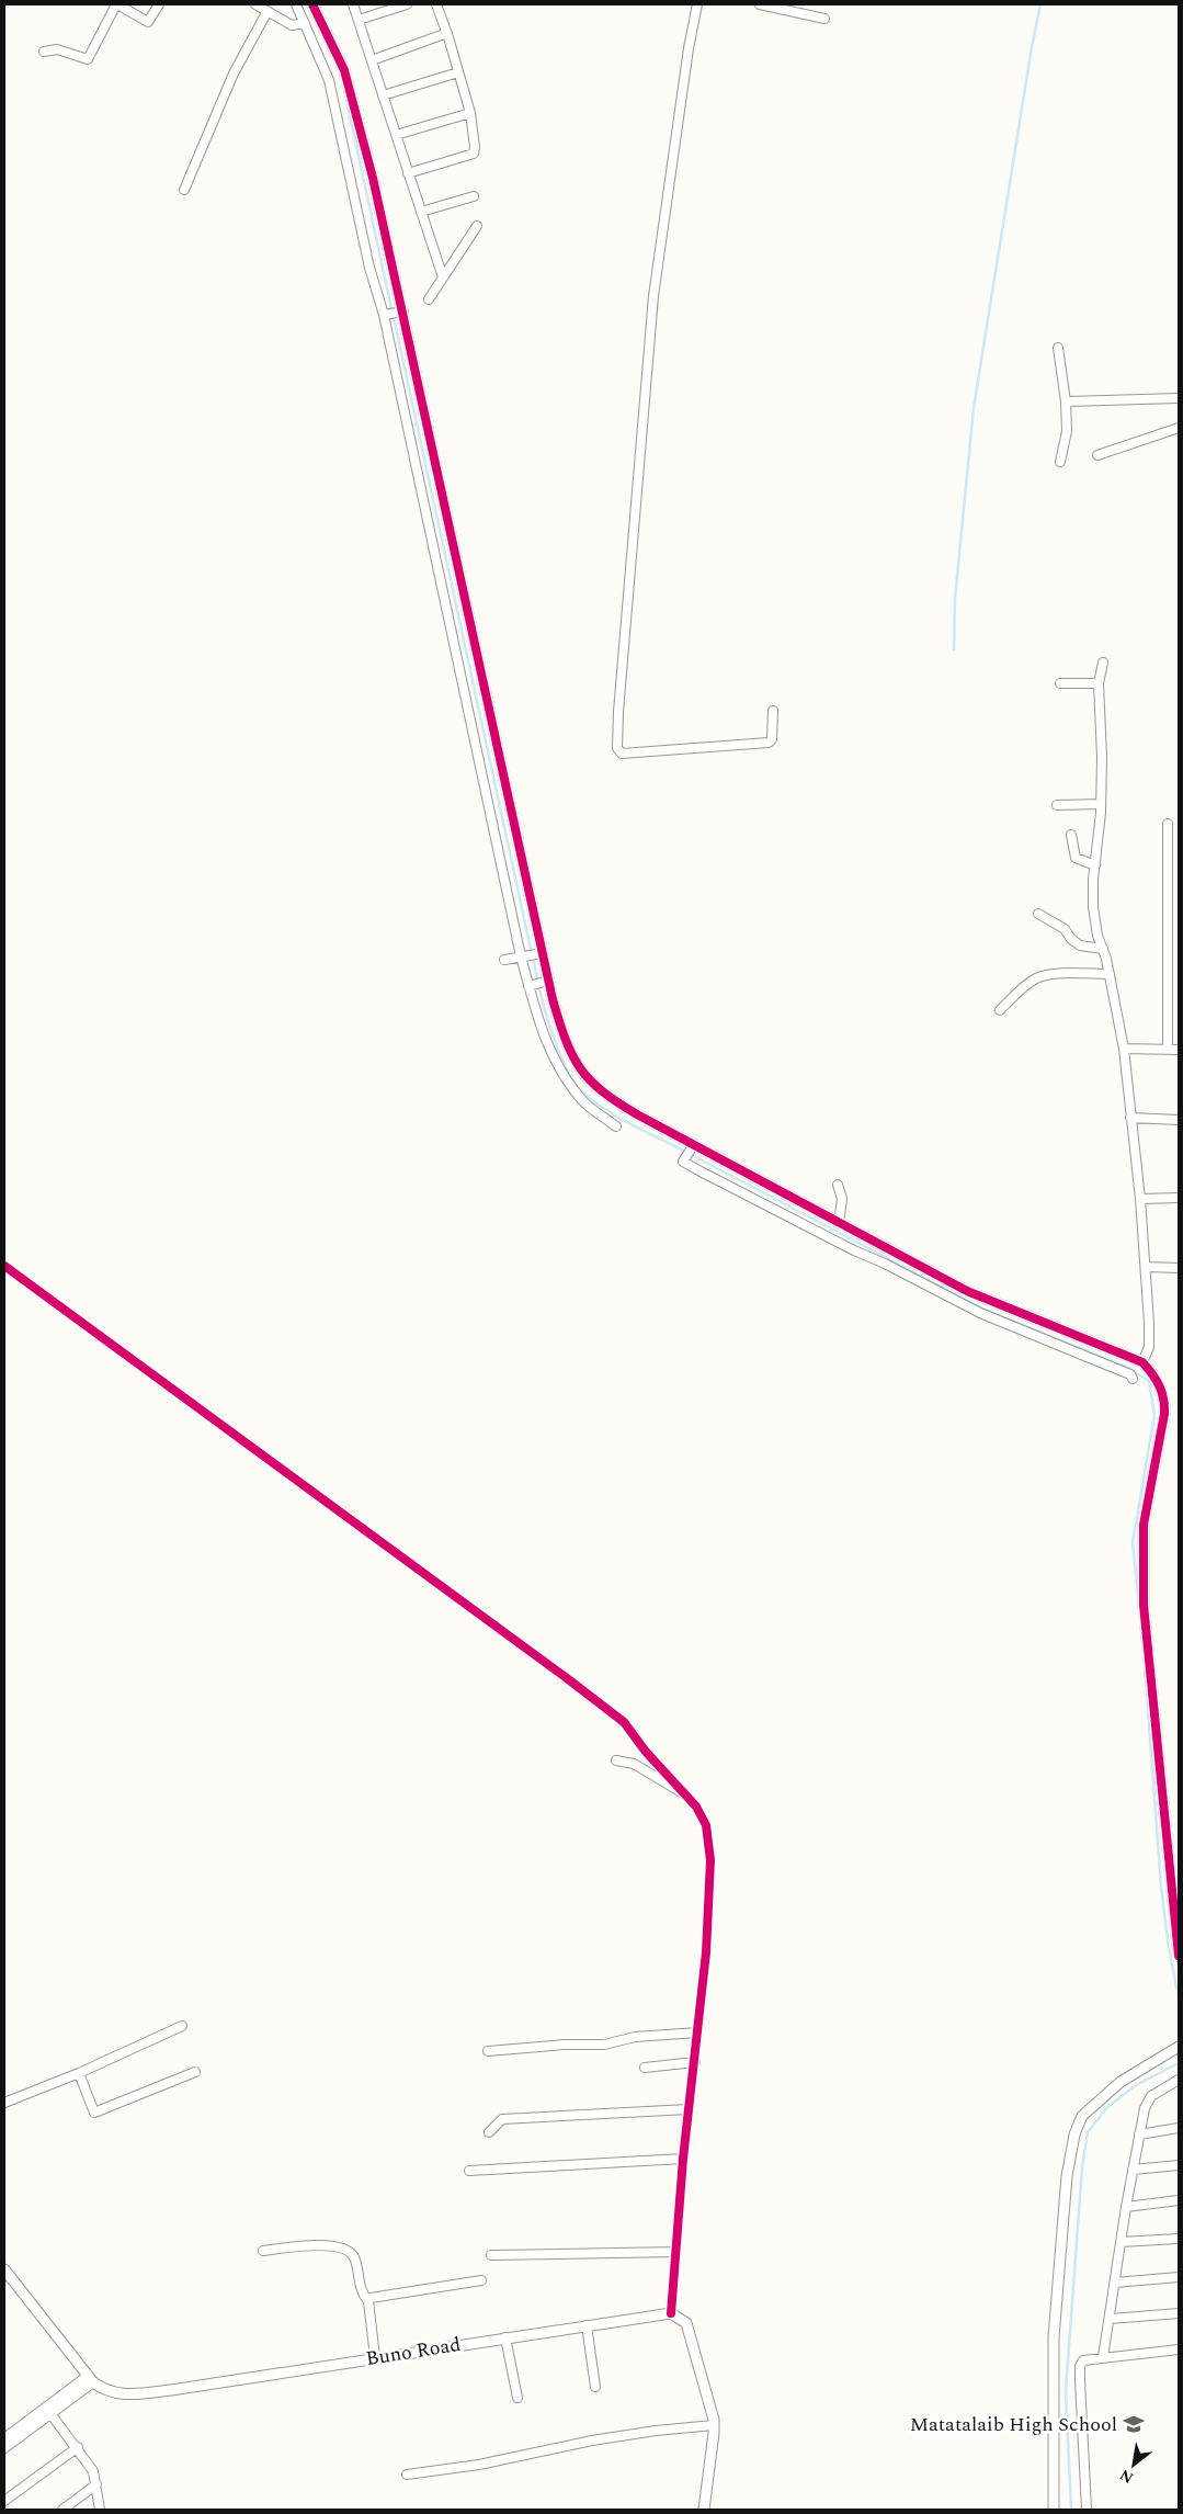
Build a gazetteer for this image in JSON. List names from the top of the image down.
{
  "streets": {
    "street": ["Buno Road"]
  },
  "places": {
    "school or university": ["Matatalaib High School"]
  },
  "north": "bottom left"
}
